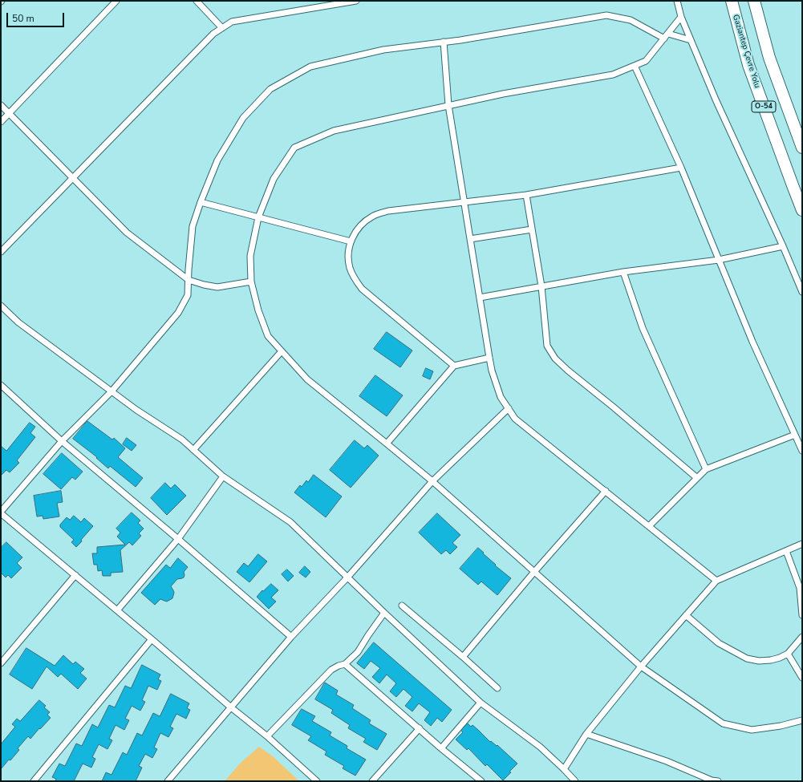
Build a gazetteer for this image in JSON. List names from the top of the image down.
{
  "streets": {
    "highway": ["Gaziantep Çevre Yolu", "O-54"]
  },
  "scale_bar": "50 m"
}
